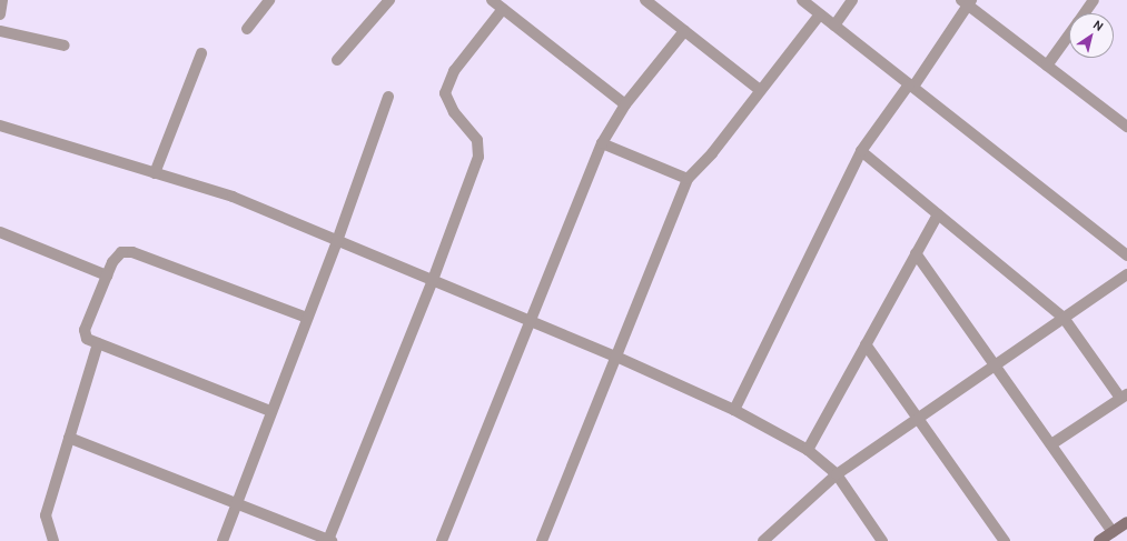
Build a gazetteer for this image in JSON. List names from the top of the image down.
{
  "north": "top right"
}
